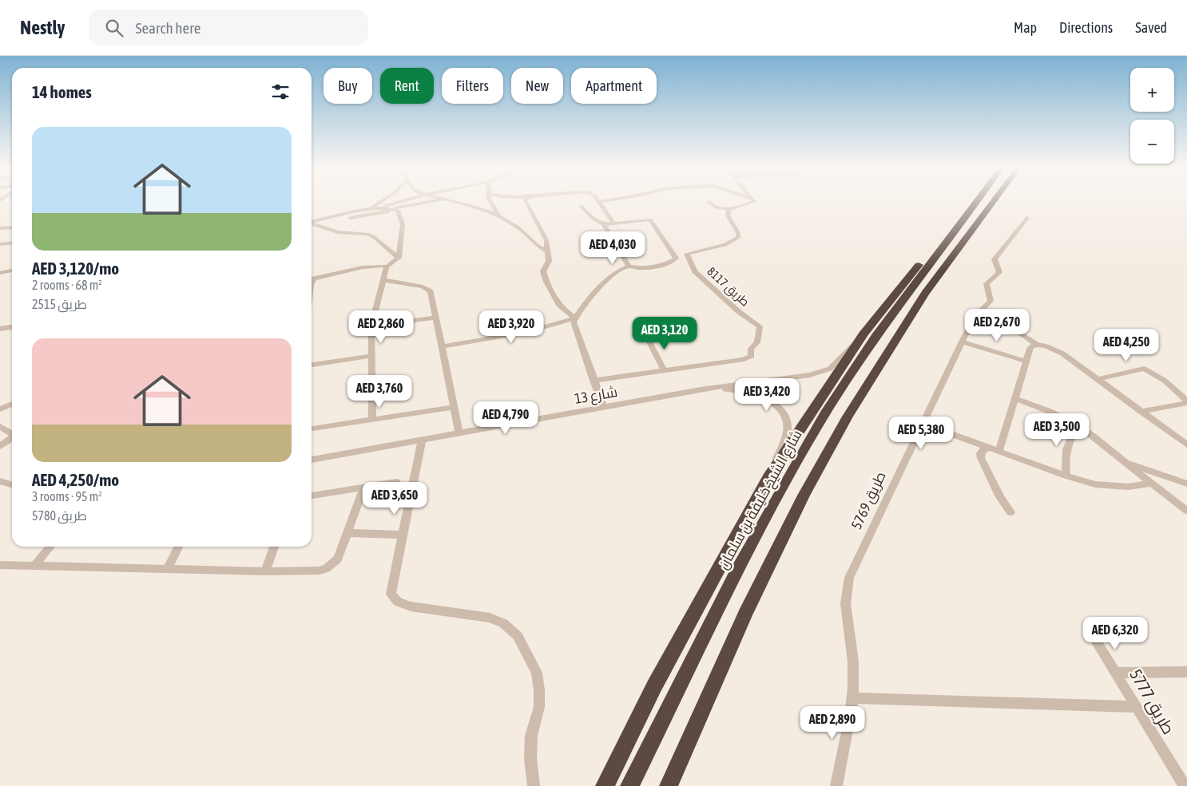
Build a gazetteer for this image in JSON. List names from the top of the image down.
{
  "streets": {
    "highway": ["شارع الشيخ خليفة بن سلمان"],
    "street": [
      "طريق 8117",
      "شارع 13",
      "طريق 5769",
      "طريق 5777"
    ]
  },
  "page": {
    "header": "Nestly",
    "search": "Search here",
    "nav": ["Map", "Directions", "Saved"],
    "map_buttons": ["+", "−"],
    "chip": [
      "Buy",
      "Rent",
      "Filters",
      "New",
      "Apartment"
    ],
    "heading": "14 homes",
    "list": [
      {
        "name": "AED 3,120/mo",
        "note": "2 rooms · 68 m² · طريق 2515"
      },
      {
        "name": "AED 4,250/mo",
        "note": "3 rooms · 95 m² · طريق 5780"
      }
    ],
    "price": [
      "AED 4,030",
      "AED 2,670",
      "AED 2,860",
      "AED 3,920",
      "AED 3,120",
      "AED 4,250",
      "AED 3,760",
      "AED 3,420",
      "AED 4,790",
      "AED 3,500",
      "AED 5,380",
      "AED 3,650",
      "AED 6,320",
      "AED 2,890"
    ]
  }
}
